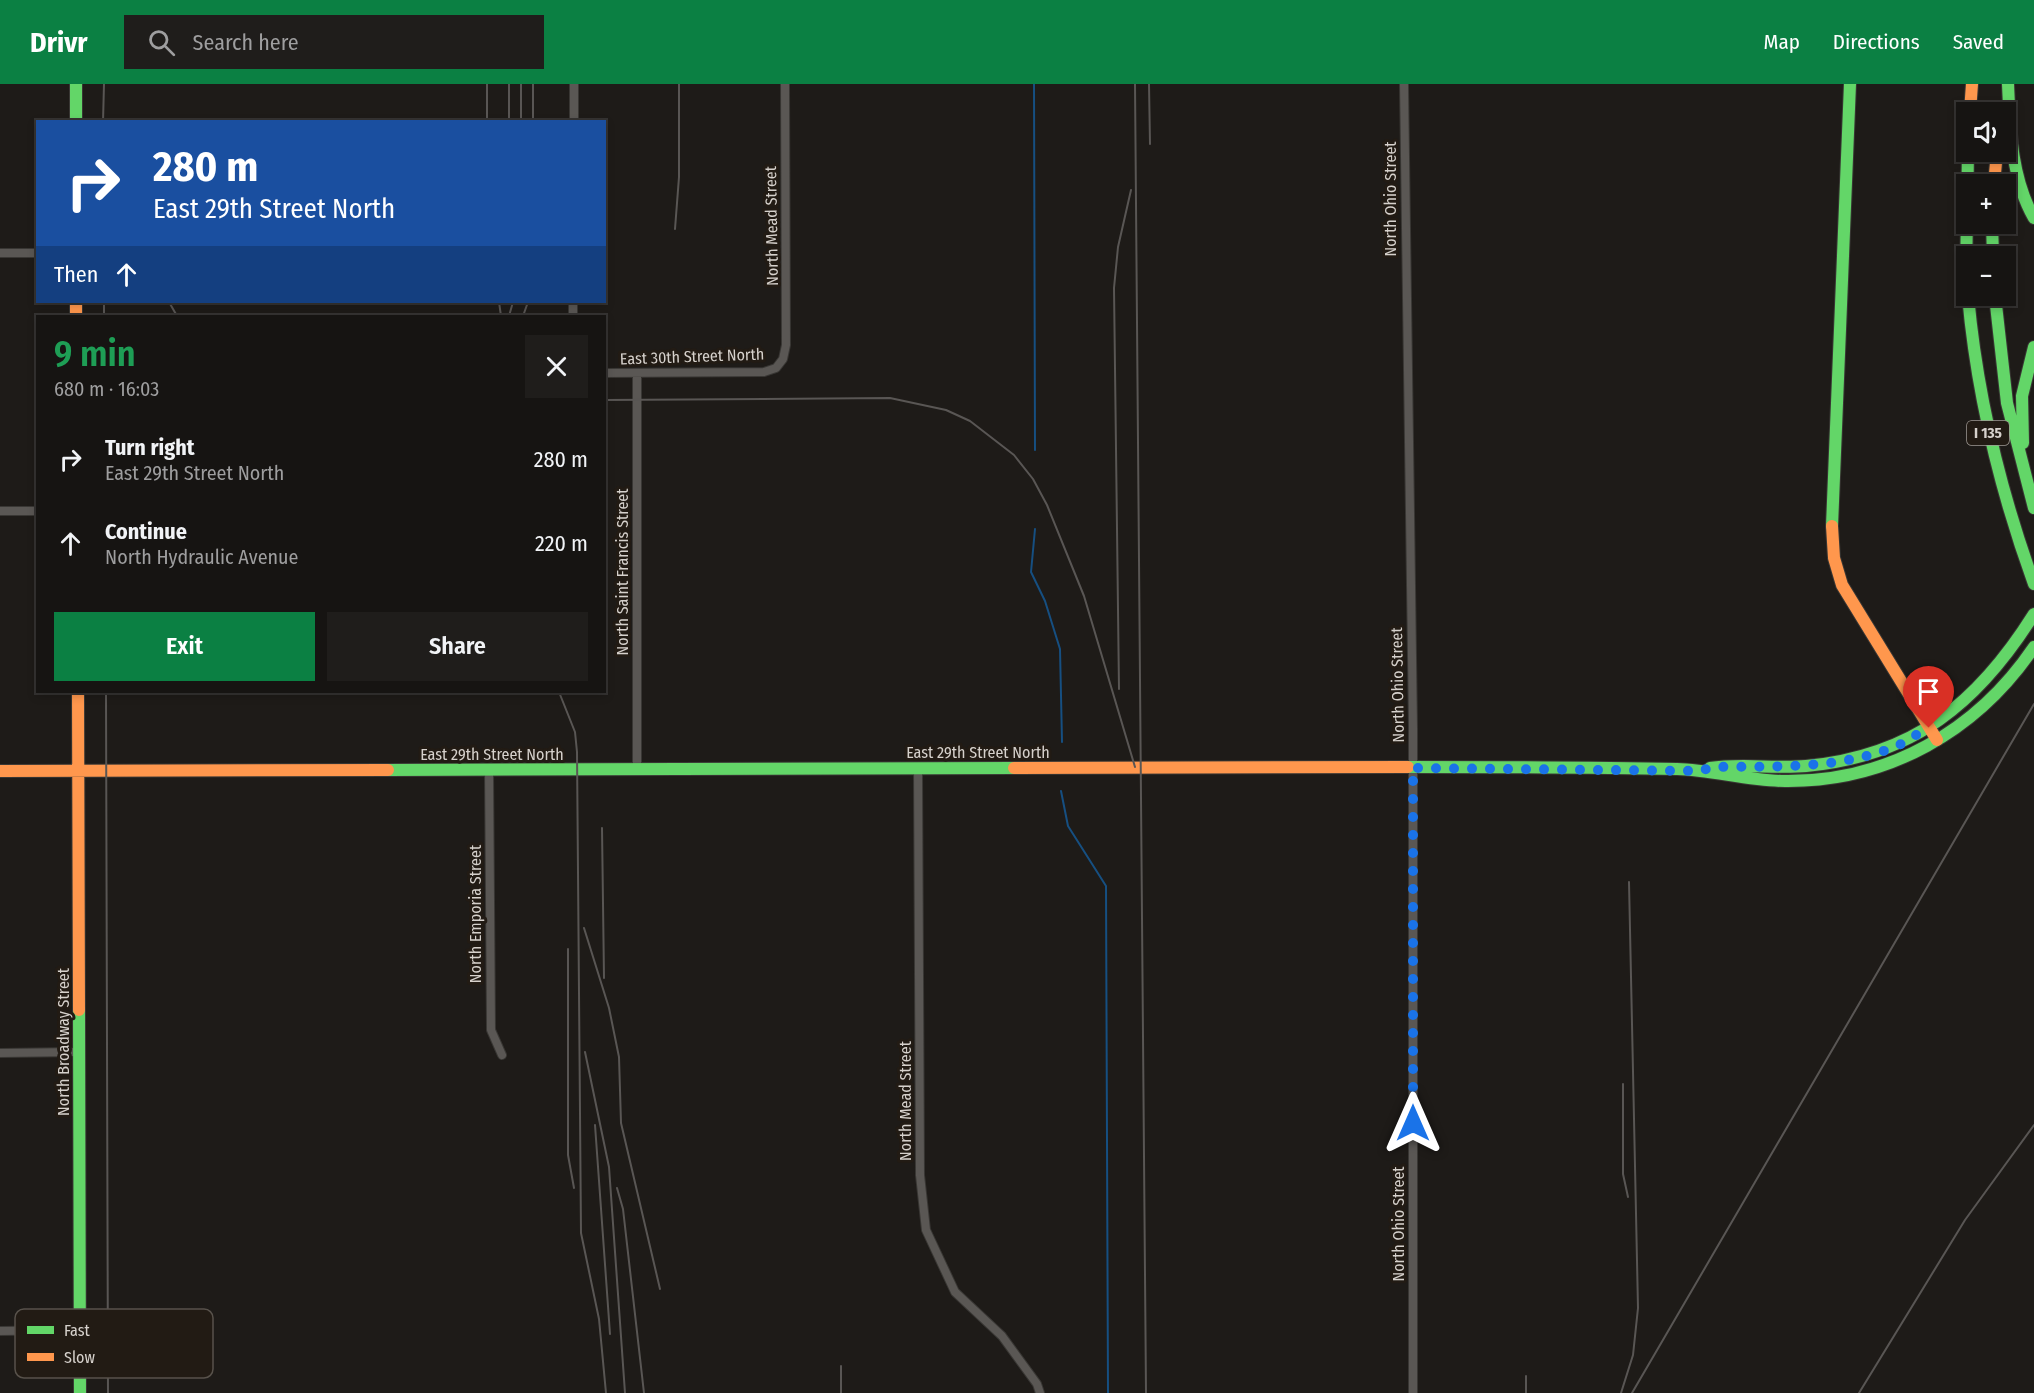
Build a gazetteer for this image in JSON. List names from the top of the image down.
{
  "streets": {
    "main road": ["I 135", "East 29th Street North", "North Broadway Street"],
    "street": [
      "North Ohio Street",
      "North Mead Street",
      "East 30th Street North",
      "North Saint Francis Street",
      "North Emporia Street"
    ]
  },
  "crossings": [
    ["North Ohio Street", "East 29th Street North"],
    ["North Mead Street", "East 30th Street North"],
    ["North Mead Street", "East 29th Street North"],
    ["East 30th Street North", "North Saint Francis Street"],
    ["North Saint Francis Street", "East 29th Street North"],
    ["East 29th Street North", "North Emporia Street"],
    ["East 29th Street North", "North Broadway Street"]
  ],
  "legend": ["Fast", "Slow"],
  "page": {
    "header": "Drivr",
    "search": "Search here",
    "nav": ["Map", "Directions", "Saved"],
    "map_buttons": ["+", "−"],
    "turn": ["280 m", "East 29th Street North"],
    "then": "Then",
    "heading": ["9 min", "680 m · 16:03"],
    "list": [
      {
        "name": "Turn right",
        "note": "East 29th Street North",
        "value": "280 m"
      },
      {
        "name": "Continue",
        "note": "North Hydraulic Avenue",
        "value": "220 m"
      }
    ],
    "buttons": ["Exit", "Share"]
  }
}
